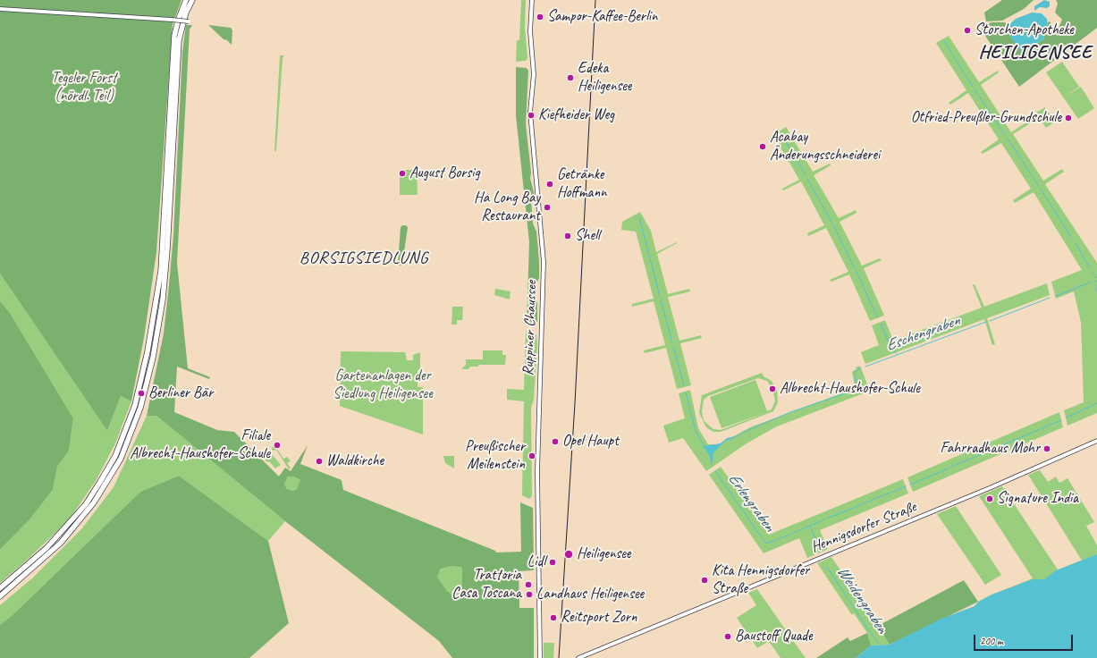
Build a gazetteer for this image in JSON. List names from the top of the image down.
{
  "streets": {
    "main road": ["Ruppiner Chaussee", "Hennigsdorfer Straße"]
  },
  "districts": ["HEILIGENSEE", "BORSIGSIEDLUNG"],
  "water": ["Eschengraben", "Erlengraben", "Weidengraben"],
  "parks": ["Tegeler Forst (nördl. Teil)", "Gartenanlagen der Siedlung Heiligensee"],
  "places": [
    "Sampor-Kaffee-Berlin",
    "Storchen-Apotheke",
    "Edeka Heiligensee",
    "Kiefheider Weg",
    "Otfried-Preußler-Grundschule",
    "Acabay Änderungsschneiderei",
    "August Borsig",
    "Getränke Hoffmann",
    "Ha Long Bay Restaurant",
    "Shell",
    "Albrecht-Haushofer-Schule",
    "Berliner Bär",
    "Opel Haupt",
    "Filiale Albrecht-Haushofer-Schule",
    "Fahrradhaus Mohr",
    "Preußischer Meilenstein",
    "Waldkirche",
    "Signature India",
    "Heiligensee",
    "Lidl",
    "Kita Hennigsdorfer Straße",
    "Trattoria Casa Toscana",
    "Landhaus Heiligensee",
    "Reitsport Zorn",
    "Baustoff Quade"
  ],
  "scale_bar": "200 m"
}
